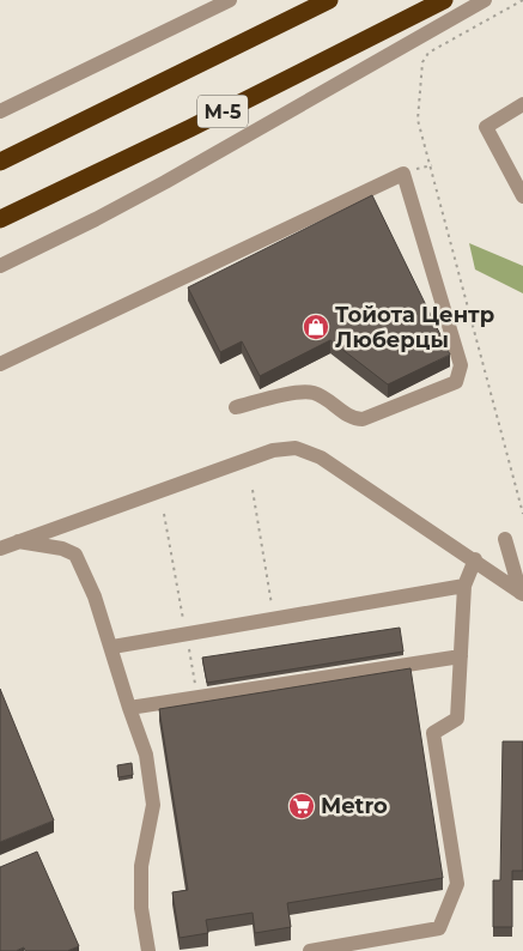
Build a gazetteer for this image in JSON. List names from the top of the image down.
{
  "streets": {
    "highway": ["М-5"]
  },
  "places": {
    "shop": ["Тойота Центр Люберцы"],
    "supermarket": ["Metro"]
  }
}
